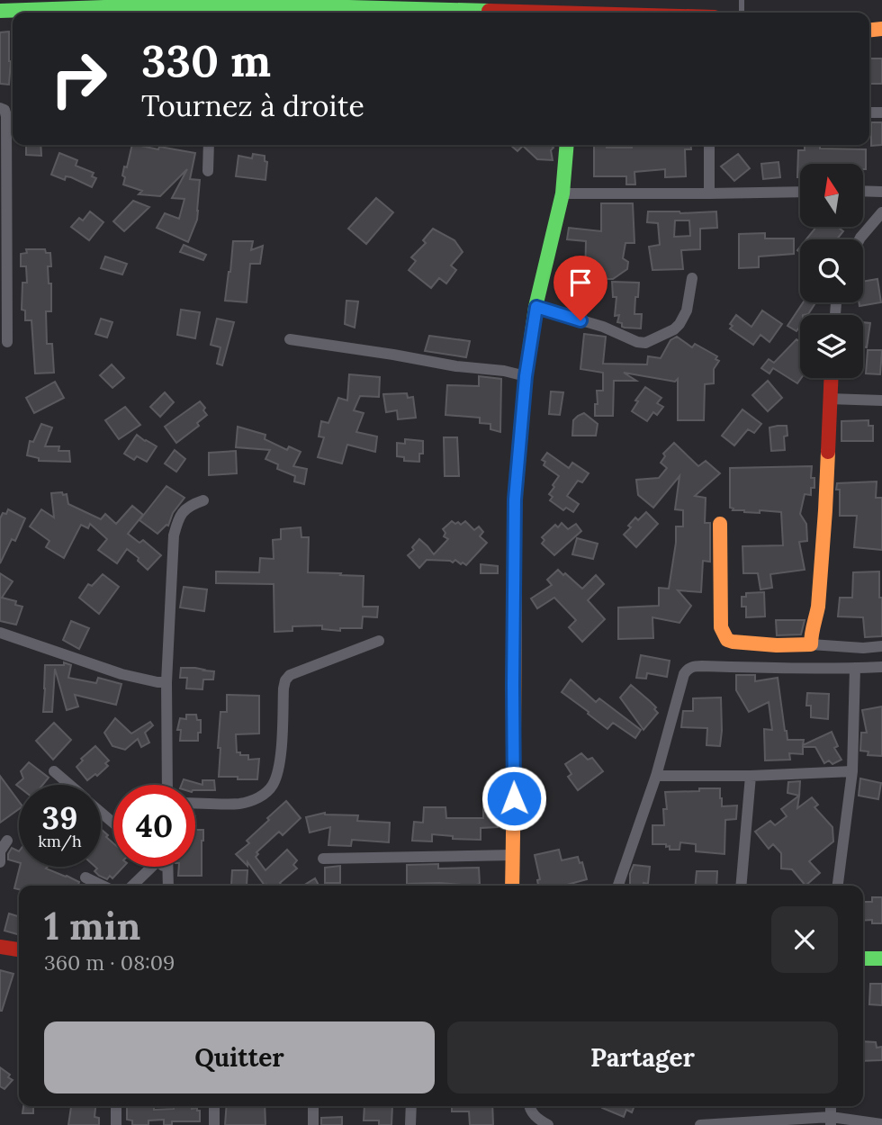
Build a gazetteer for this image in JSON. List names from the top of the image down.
{
  "north": "top",
  "page": {
    "turn": ["330 m", "Tournez à droite"],
    "speed": "39 km/h",
    "limit": "40",
    "heading": ["1 min", "360 m · 08:09"],
    "buttons": ["Quitter", "Partager"]
  }
}
